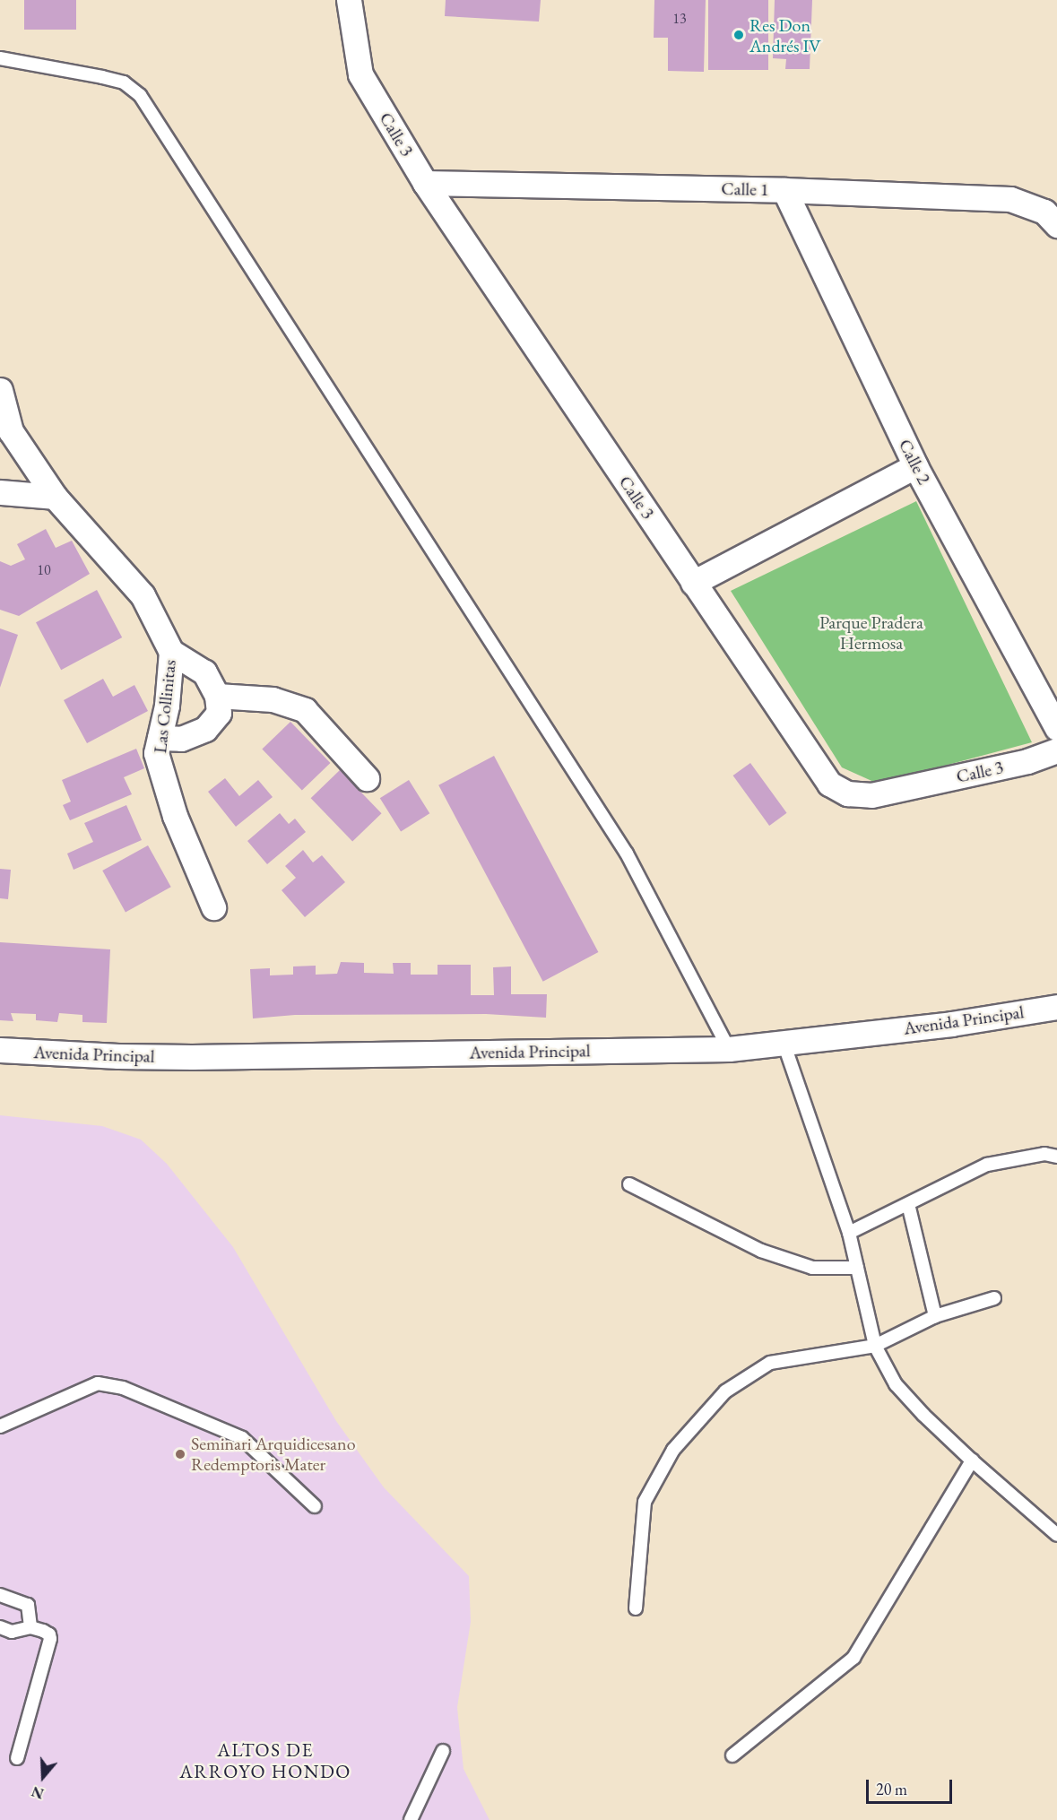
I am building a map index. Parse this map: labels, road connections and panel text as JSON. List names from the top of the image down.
{
  "streets": {
    "street": [
      "Calle 3",
      "Calle 1",
      "Calle 2",
      "Las Collinitas",
      "Avenida Principal"
    ]
  },
  "crossings": [
    ["Calle 3", "Calle 1"],
    ["Calle 1", "Calle 2"]
  ],
  "districts": ["ALTOS DE ARROYO HONDO"],
  "parks": ["Parque Pradera Hermosa"],
  "places": ["Res Don Andrés IV", "Seminari Arquidicesano Redemptoris Mater"],
  "house_numbers": ["13", "10"],
  "scale_bar": "20 m",
  "north": "bottom"
}
